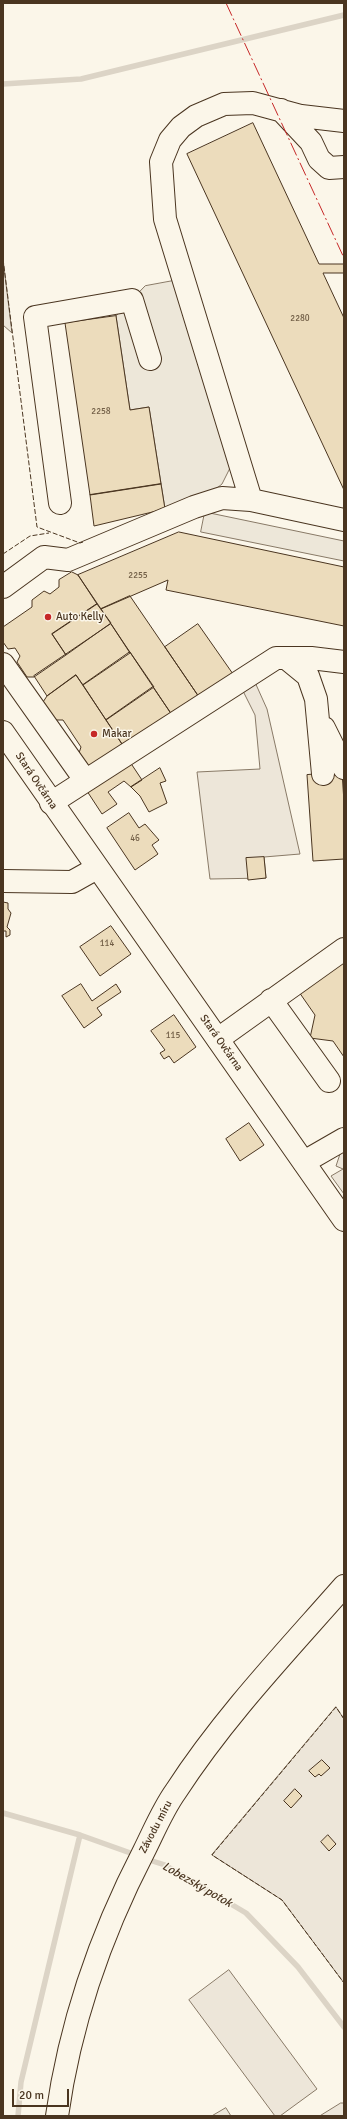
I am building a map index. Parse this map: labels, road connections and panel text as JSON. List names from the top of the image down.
{
  "streets": {
    "street": ["Stará Ovčárna", "Závodu míru"]
  },
  "water": ["Lobezský potok"],
  "places": ["Auto Kelly", "Makar"],
  "house_numbers": [
    "2280",
    "2258",
    "2255",
    "46",
    "114",
    "115"
  ],
  "scale_bar": "20 m"
}
